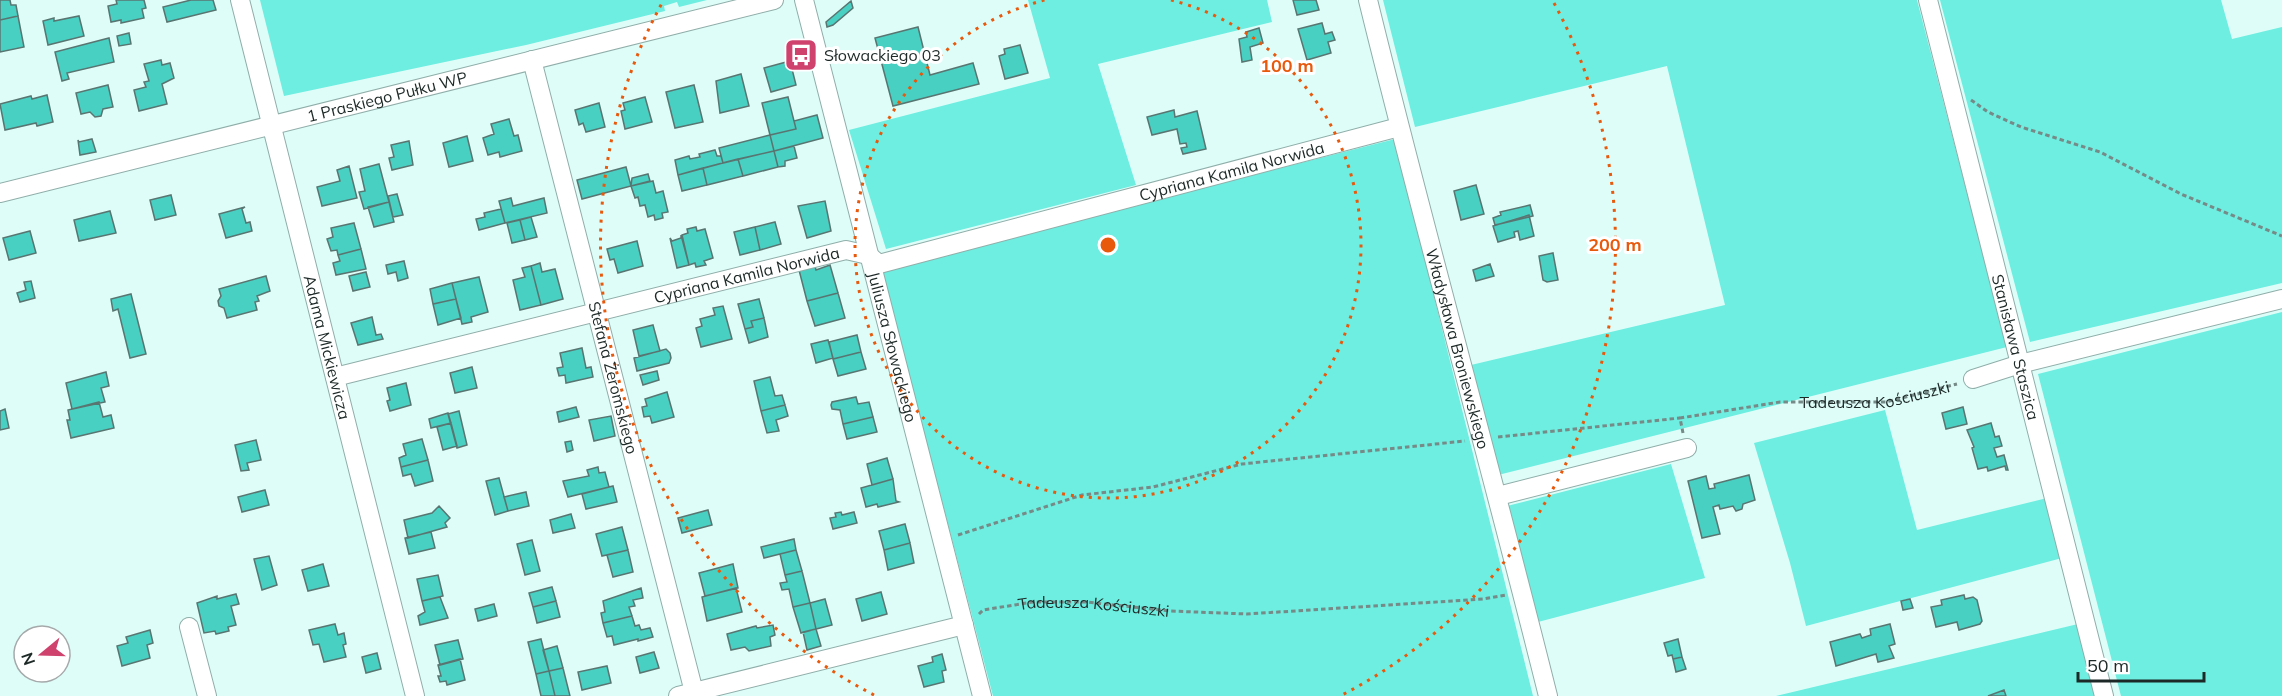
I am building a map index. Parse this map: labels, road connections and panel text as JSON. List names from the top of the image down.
{
  "streets": {
    "street": [
      "1 Praskiego Pułku WP",
      "Cypriana Kamila Norwida",
      "Adama Mickiewicza",
      "Juliusza Słowackiego",
      "Władysława Broniewskiego",
      "Stanisława Staszica",
      "Stefana Żeromskiego"
    ],
    "path": ["Tadeusza Kościuszki"]
  },
  "crossings": [
    ["1 Praskiego Pułku WP", "Adama Mickiewicza"],
    ["1 Praskiego Pułku WP", "Stefana Żeromskiego"],
    ["Cypriana Kamila Norwida", "Adama Mickiewicza"],
    ["Cypriana Kamila Norwida", "Juliusza Słowackiego"],
    ["Cypriana Kamila Norwida", "Władysława Broniewskiego"],
    ["Cypriana Kamila Norwida", "Stefana Żeromskiego"],
    ["Juliusza Słowackiego", "Tadeusza Kościuszki"],
    ["Władysława Broniewskiego", "Tadeusza Kościuszki"]
  ],
  "places": {
    "bus stop": ["Słowackiego 03"]
  },
  "scale_bar": "50 m",
  "north": "left",
  "rings": ["100 m", "200 m"]
}
